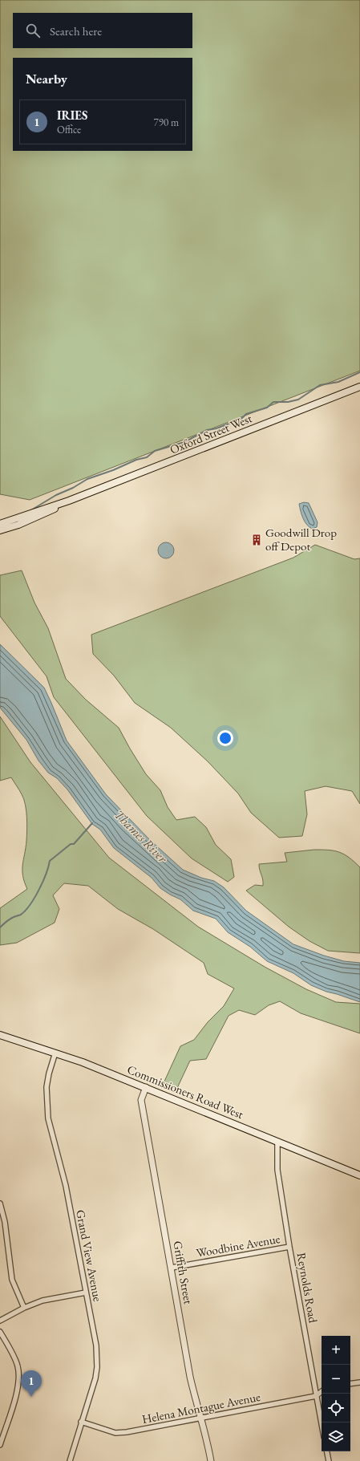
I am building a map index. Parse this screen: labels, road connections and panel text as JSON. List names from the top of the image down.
{
  "streets": {
    "main road": ["Oxford Street West", "Commissioners Road West"],
    "street": [
      "Woodbine Avenue",
      "Grand View Avenue",
      "Griffith Street",
      "Reynolds Road",
      "Helena Montague Avenue"
    ]
  },
  "crossings": [
    ["Commissioners Road West", "Grand View Avenue"],
    ["Commissioners Road West", "Griffith Street"],
    ["Commissioners Road West", "Reynolds Road"],
    ["Woodbine Avenue", "Griffith Street"],
    ["Woodbine Avenue", "Reynolds Road"],
    ["Grand View Avenue", "Helena Montague Avenue"],
    ["Griffith Street", "Helena Montague Avenue"],
    ["Reynolds Road", "Helena Montague Avenue"]
  ],
  "water": ["Thames River"],
  "places": {
    "building": ["Goodwill Drop off Depot"]
  },
  "page": {
    "search": "Search here",
    "heading": "Nearby",
    "list": [
      {
        "mark": "1",
        "name": "IRIES",
        "note": "Office",
        "value": "790 m"
      }
    ],
    "map_buttons": ["+", "−"],
    "pins": "1"
  }
}
